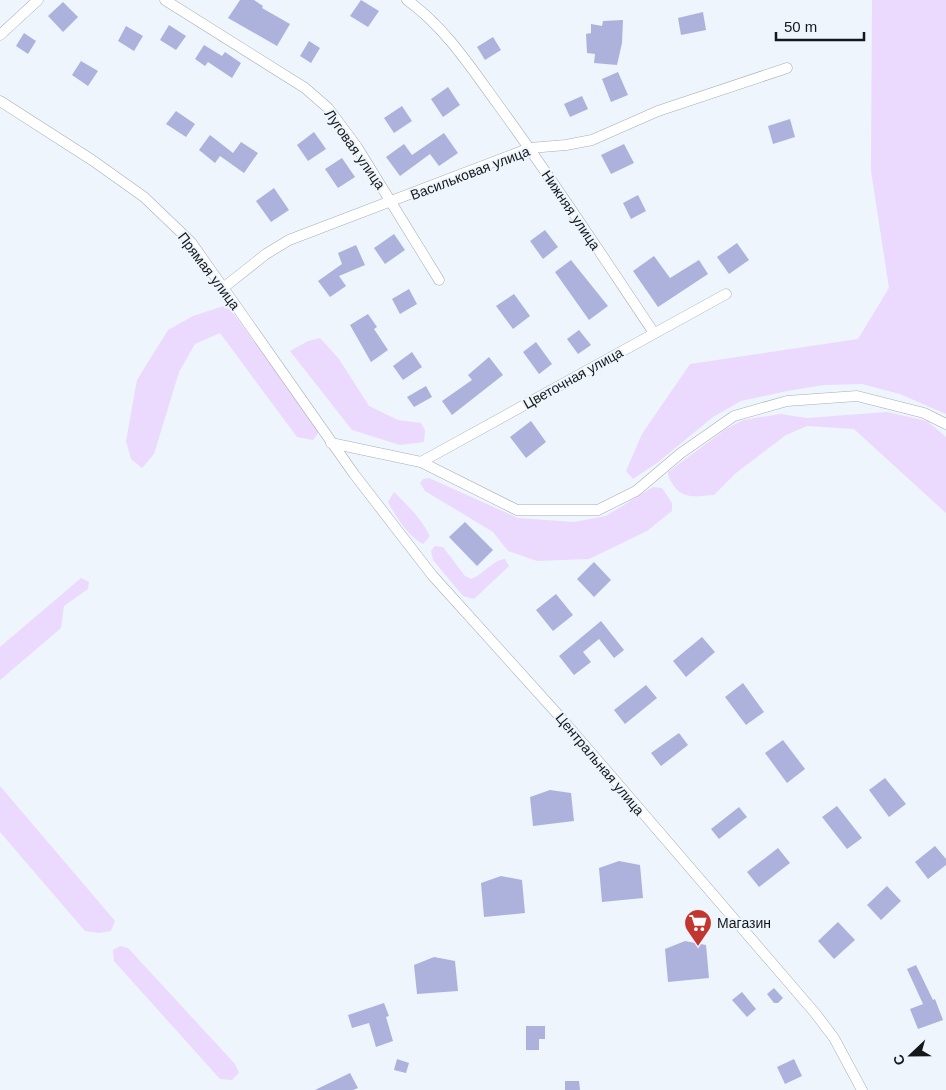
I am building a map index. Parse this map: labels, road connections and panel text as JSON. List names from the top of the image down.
{
  "streets": {
    "street": [
      "Луговая улица",
      "Васильковая улица",
      "Нижняя улица",
      "Прямая улица",
      "Цветочная улица",
      "Центральная улица"
    ]
  },
  "crossings": [
    ["Луговая улица", "Васильковая улица"],
    ["Васильковая улица", "Нижняя улица"],
    ["Васильковая улица", "Прямая улица"],
    ["Нижняя улица", "Цветочная улица"],
    ["Прямая улица", "Центральная улица"]
  ],
  "places": {
    "supermarket": ["Магазин"]
  },
  "scale_bar": "50 m",
  "north": "left"
}
